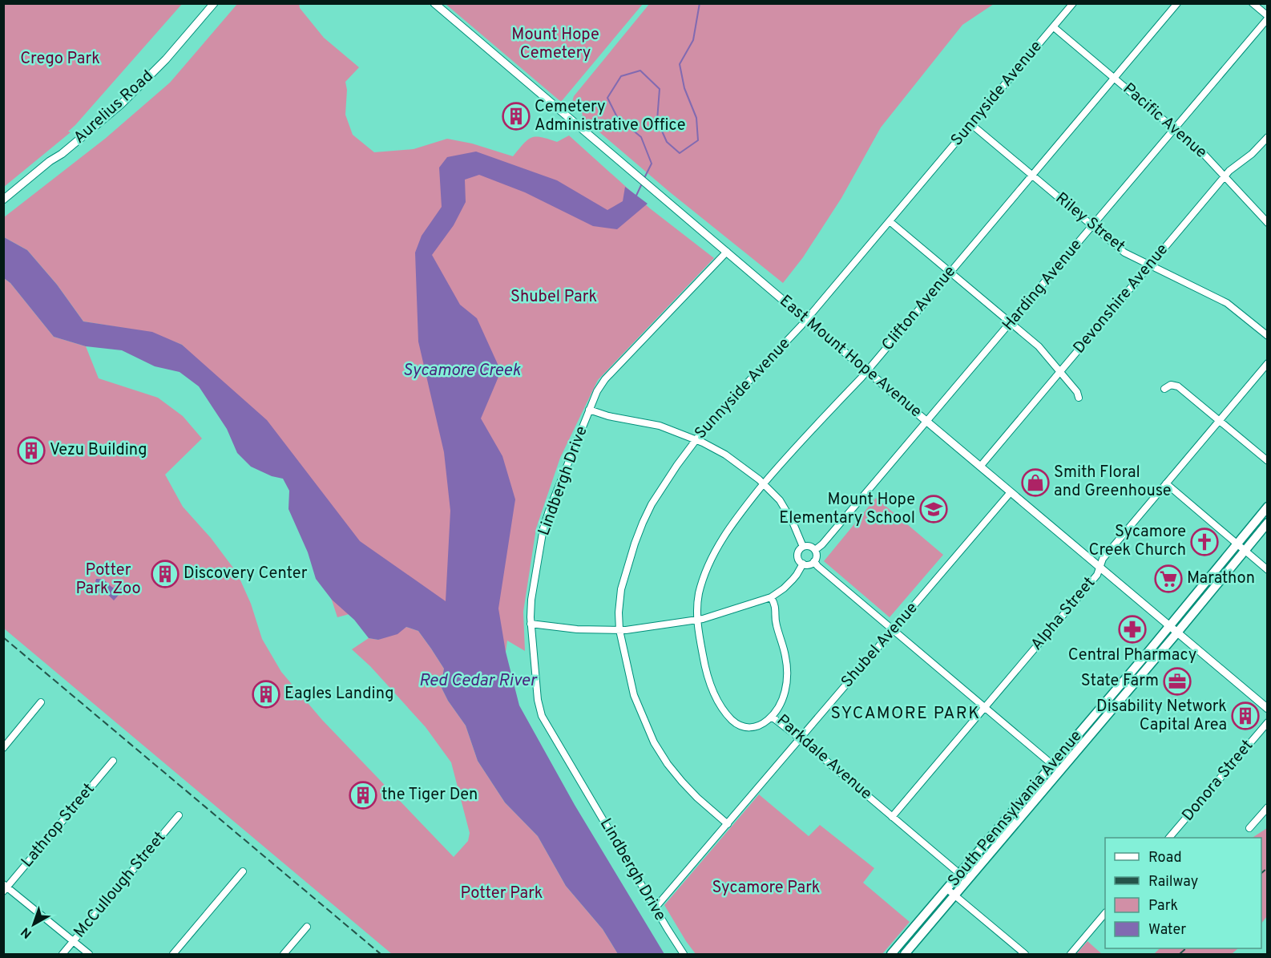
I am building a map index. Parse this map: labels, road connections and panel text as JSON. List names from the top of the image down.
{
  "streets": {
    "main road": ["South Pennsylvania Avenue"],
    "street": [
      "Sunnyside Avenue",
      "Aurelius Road",
      "Pacific Avenue",
      "Riley Street",
      "Harding Avenue",
      "Devonshire Avenue",
      "Clifton Avenue",
      "East Mount Hope Avenue",
      "Lindbergh Drive",
      "Alpha Street",
      "Shubel Avenue",
      "Parkdale Avenue",
      "Donora Street",
      "Lathrop Street",
      "McCullough Street"
    ]
  },
  "crossings": [
    ["Sunnyside Avenue", "Pacific Avenue"],
    ["Sunnyside Avenue", "Riley Street"],
    ["Sunnyside Avenue", "East Mount Hope Avenue"],
    ["Sunnyside Avenue", "Shubel Avenue"],
    ["Pacific Avenue", "Harding Avenue"],
    ["Pacific Avenue", "Devonshire Avenue"],
    ["Pacific Avenue", "Clifton Avenue"],
    ["Riley Street", "Harding Avenue"],
    ["Riley Street", "Devonshire Avenue"],
    ["Riley Street", "Clifton Avenue"],
    ["Harding Avenue", "East Mount Hope Avenue"],
    ["Devonshire Avenue", "East Mount Hope Avenue"],
    ["Clifton Avenue", "East Mount Hope Avenue"],
    ["Clifton Avenue", "Parkdale Avenue"],
    ["East Mount Hope Avenue", "Lindbergh Drive"],
    ["East Mount Hope Avenue", "Alpha Street"],
    ["East Mount Hope Avenue", "Shubel Avenue"],
    ["East Mount Hope Avenue", "South Pennsylvania Avenue"],
    ["Lindbergh Drive", "Shubel Avenue"],
    ["Alpha Street", "Parkdale Avenue"],
    ["Shubel Avenue", "Parkdale Avenue"],
    ["Parkdale Avenue", "South Pennsylvania Avenue"]
  ],
  "districts": ["SYCAMORE PARK"],
  "water": ["Sycamore Creek", "Red Cedar River"],
  "parks": [
    "Mount Hope Cemetery",
    "Crego Park",
    "Shubel Park",
    "Potter Park Zoo",
    "Sycamore Park",
    "Potter Park"
  ],
  "places": {
    "building": [
      "Cemetery Administrative Office",
      "Vezu Building",
      "Discovery Center",
      "Eagles Landing",
      "Disability Network Capital Area",
      "the Tiger Den"
    ],
    "shop": ["Smith Floral and Greenhouse"],
    "school or university": ["Mount Hope Elementary School"],
    "church": ["Sycamore Creek Church"],
    "supermarket": ["Marathon"],
    "pharmacy": ["Central Pharmacy"],
    "office": ["State Farm"]
  },
  "legend": [
    "Road",
    "Railway",
    "Park",
    "Water"
  ],
  "north": "bottom left"
}
